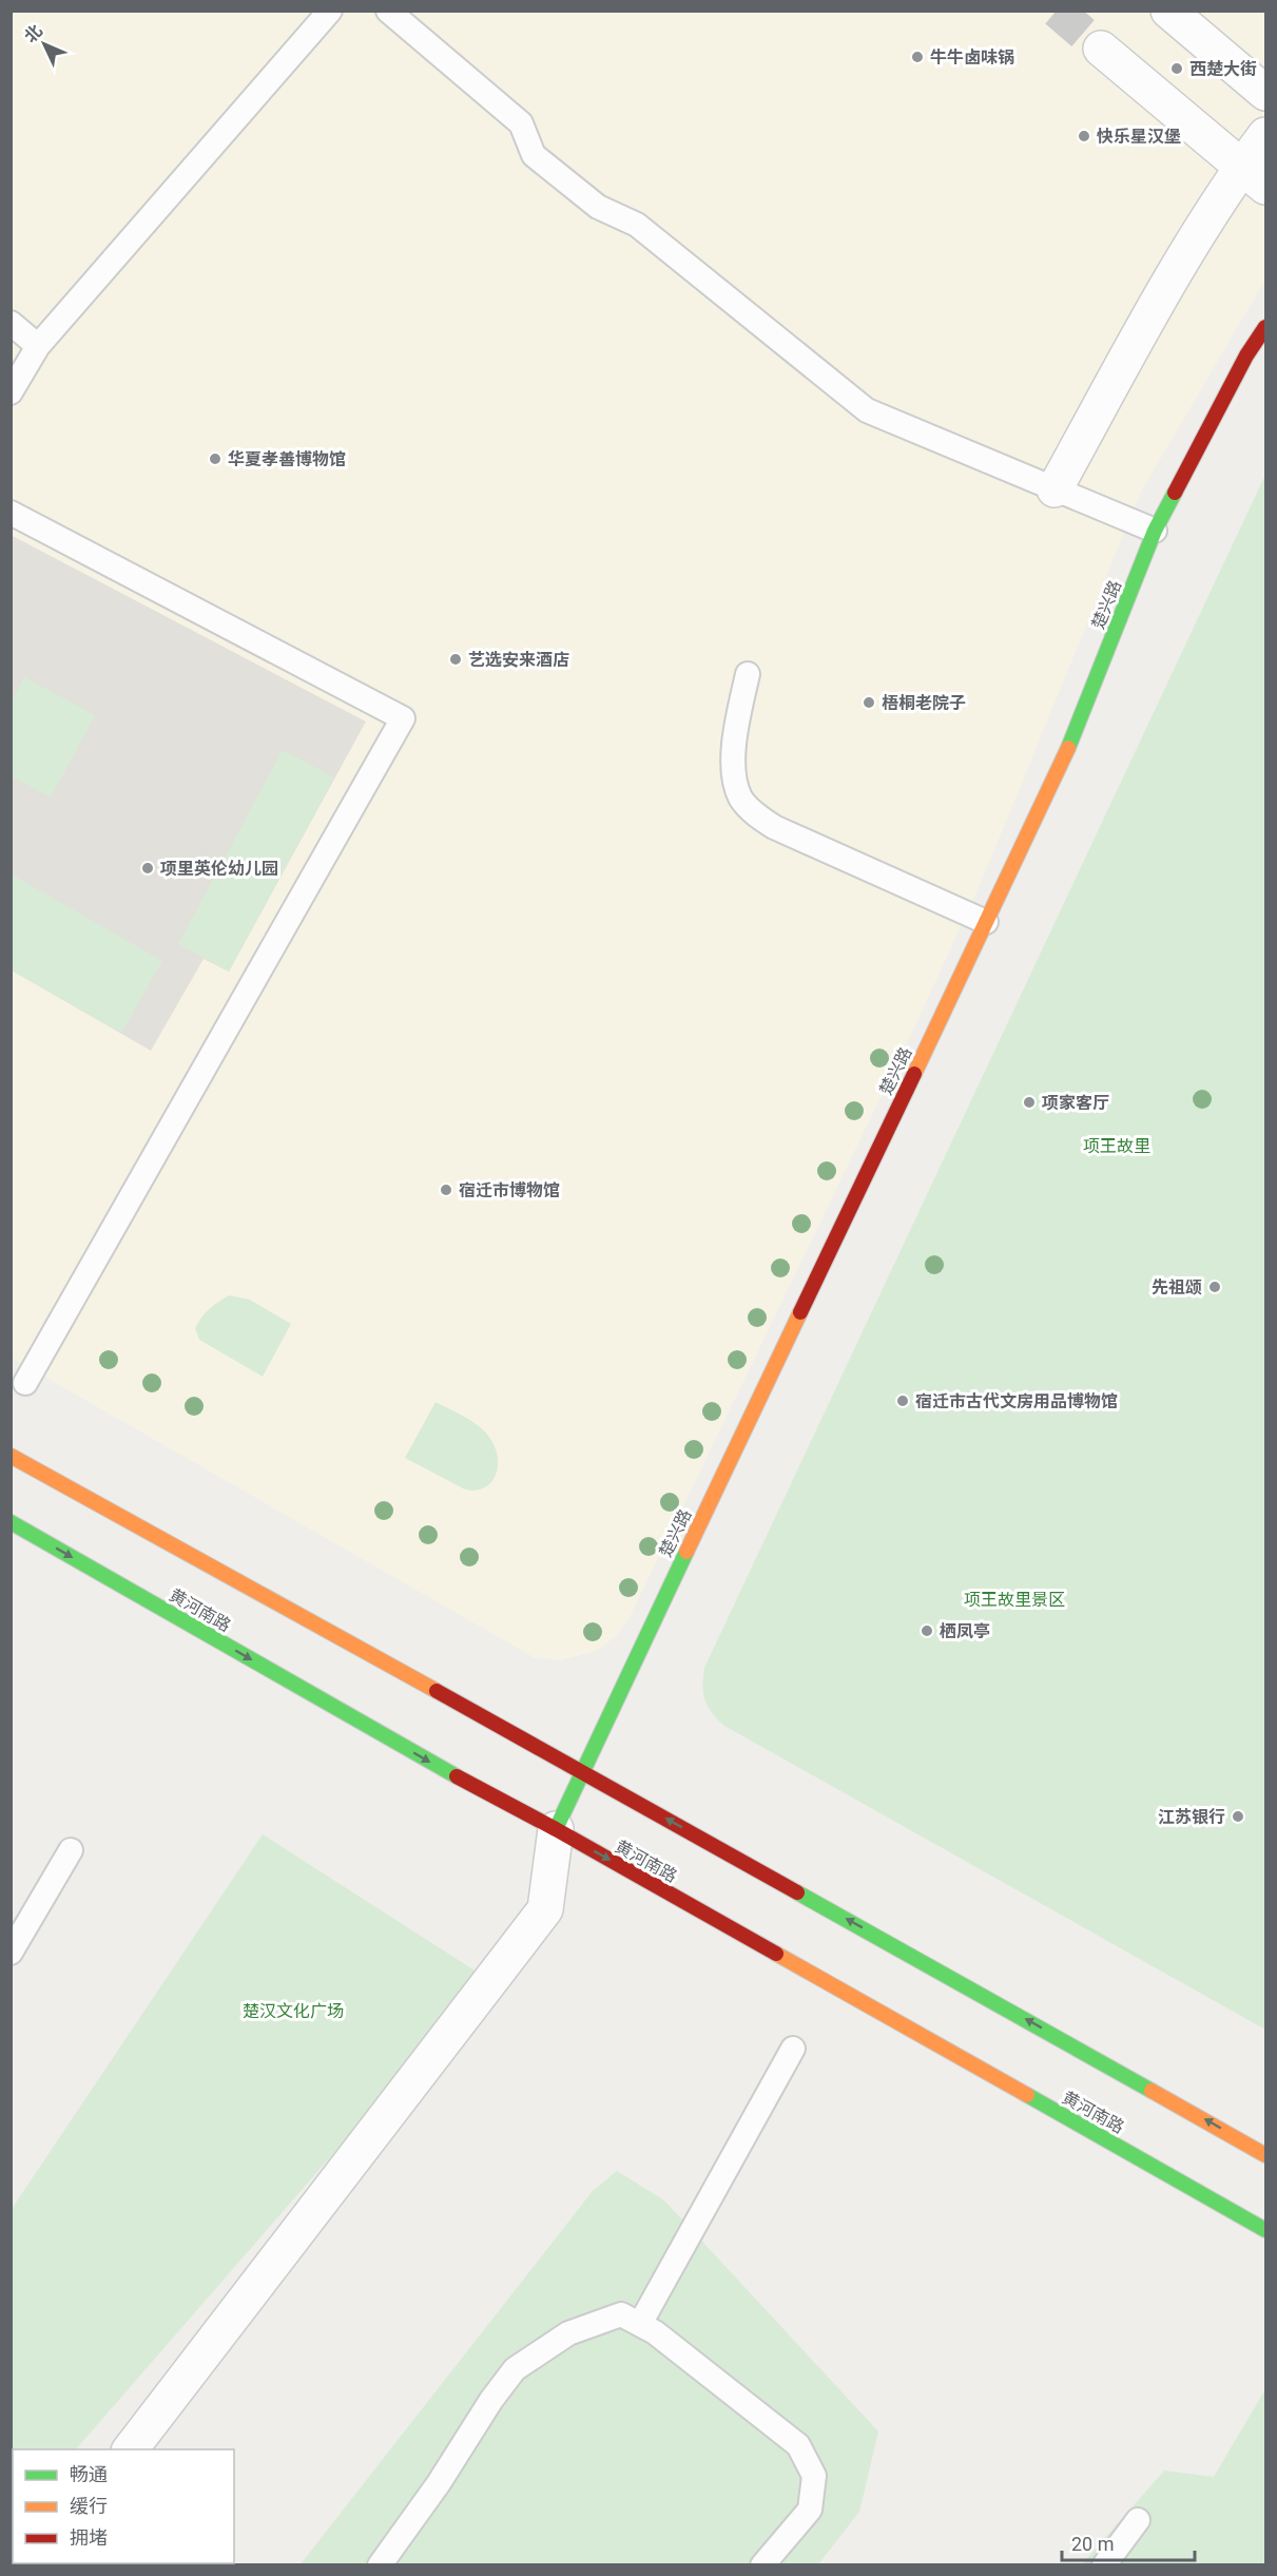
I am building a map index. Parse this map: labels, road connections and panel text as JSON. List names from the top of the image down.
{
  "streets": {
    "main road": ["楚兴路", "黄河南路"]
  },
  "crossings": [
    ["楚兴路", "黄河南路"]
  ],
  "parks": ["项王故里", "项王故里景区", "楚汉文化广场"],
  "places": [
    "牛牛卤味锅",
    "西楚大街",
    "快乐星汉堡",
    "华夏孝善博物馆",
    "艺选安来酒店",
    "梧桐老院子",
    "项里英伦幼儿园",
    "项家客厅",
    "宿迁市博物馆",
    "先祖颂",
    "宿迁市古代文房用品博物馆",
    "栖凤亭",
    "江苏银行"
  ],
  "legend": ["畅通", "缓行", "拥堵"],
  "scale_bar": "20 m",
  "north": "top left"
}
